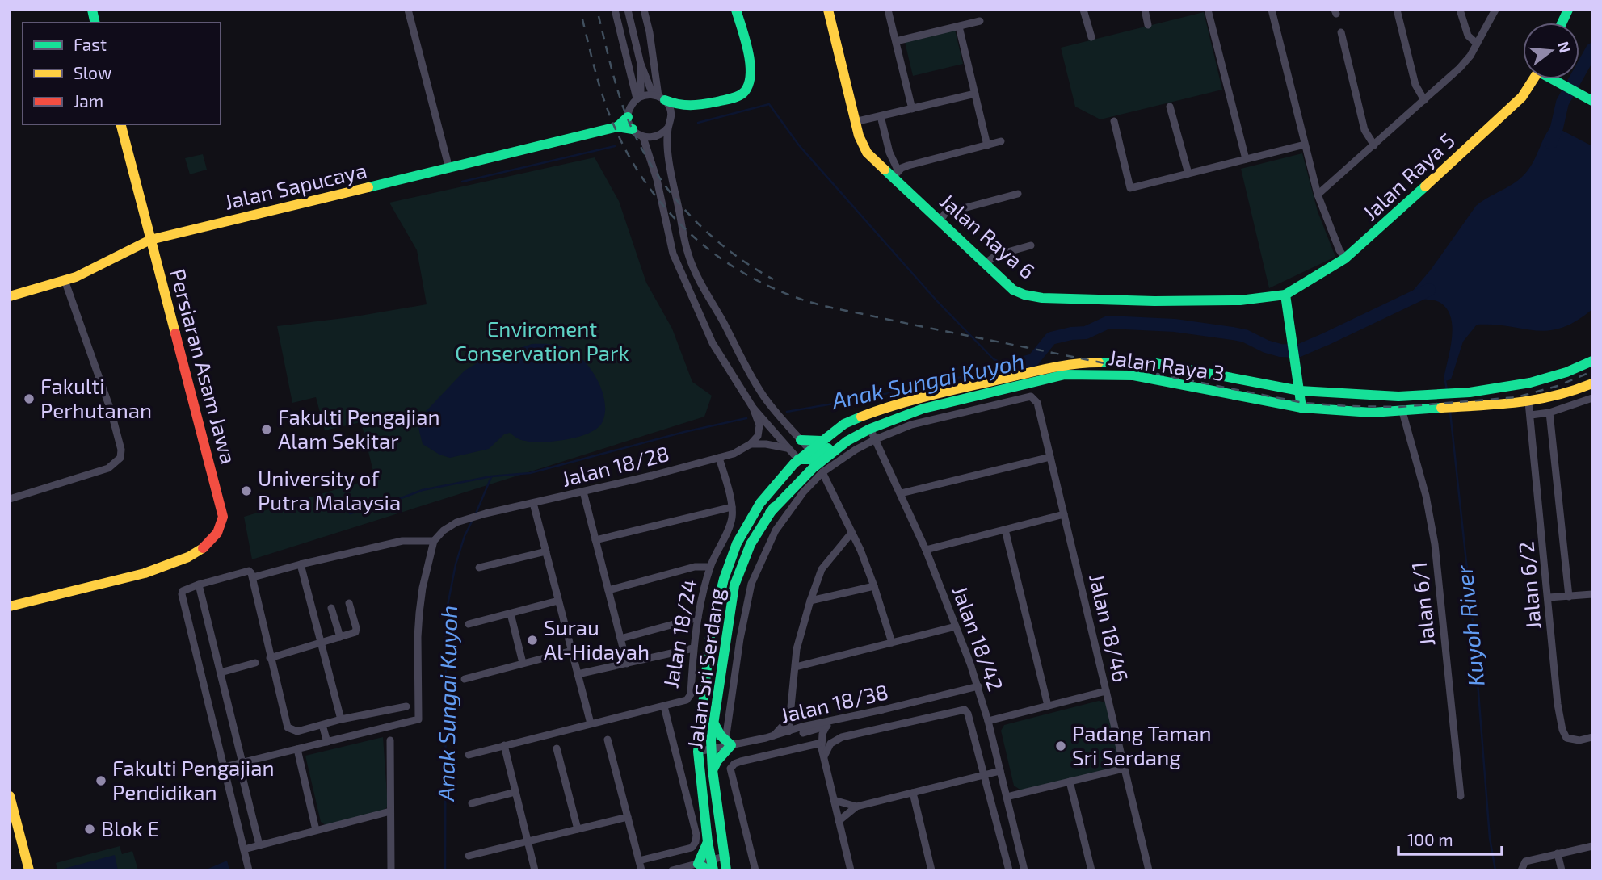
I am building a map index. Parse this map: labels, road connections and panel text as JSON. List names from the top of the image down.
{
  "streets": {
    "street": [
      "Jalan Raya 5",
      "Jalan Sapucaya",
      "Jalan Raya 6",
      "Jalan Raya 3",
      "Persiaran Asam Jawa",
      "Jalan 18/28",
      "Jalan 6/2",
      "Jalan 6/1",
      "Jalan 18/46",
      "Jalan 18/24",
      "Jalan 18/42",
      "Jalan Sri Serdang",
      "Jalan 18/38"
    ]
  },
  "crossings": [
    ["Jalan Raya 5", "Jalan Raya 6"],
    ["Jalan Sapucaya", "Persiaran Asam Jawa"],
    ["Jalan Raya 3", "Jalan 6/2"],
    ["Jalan Raya 3", "Jalan 6/1"],
    ["Jalan Raya 3", "Jalan 18/42"],
    ["Jalan Raya 3", "Jalan Sri Serdang"],
    ["Jalan 18/28", "Jalan 18/24"],
    ["Jalan 18/46", "Jalan 18/42"],
    ["Jalan 18/42", "Jalan 18/38"],
    ["Jalan Sri Serdang", "Jalan 18/38"]
  ],
  "water": ["Anak Sungai Kuyoh", "Kuyoh River"],
  "parks": ["Enviroment Conservation Park"],
  "places": [
    "Fakulti Perhutanan",
    "Fakulti Pengajian Alam Sekitar",
    "University of Putra Malaysia",
    "Surau Al-Hidayah",
    "Padang Taman Sri Serdang",
    "Fakulti Pengajian Pendidikan",
    "Blok E"
  ],
  "legend": ["Fast", "Slow", "Jam"],
  "scale_bar": "100 m",
  "north": "right"
}
